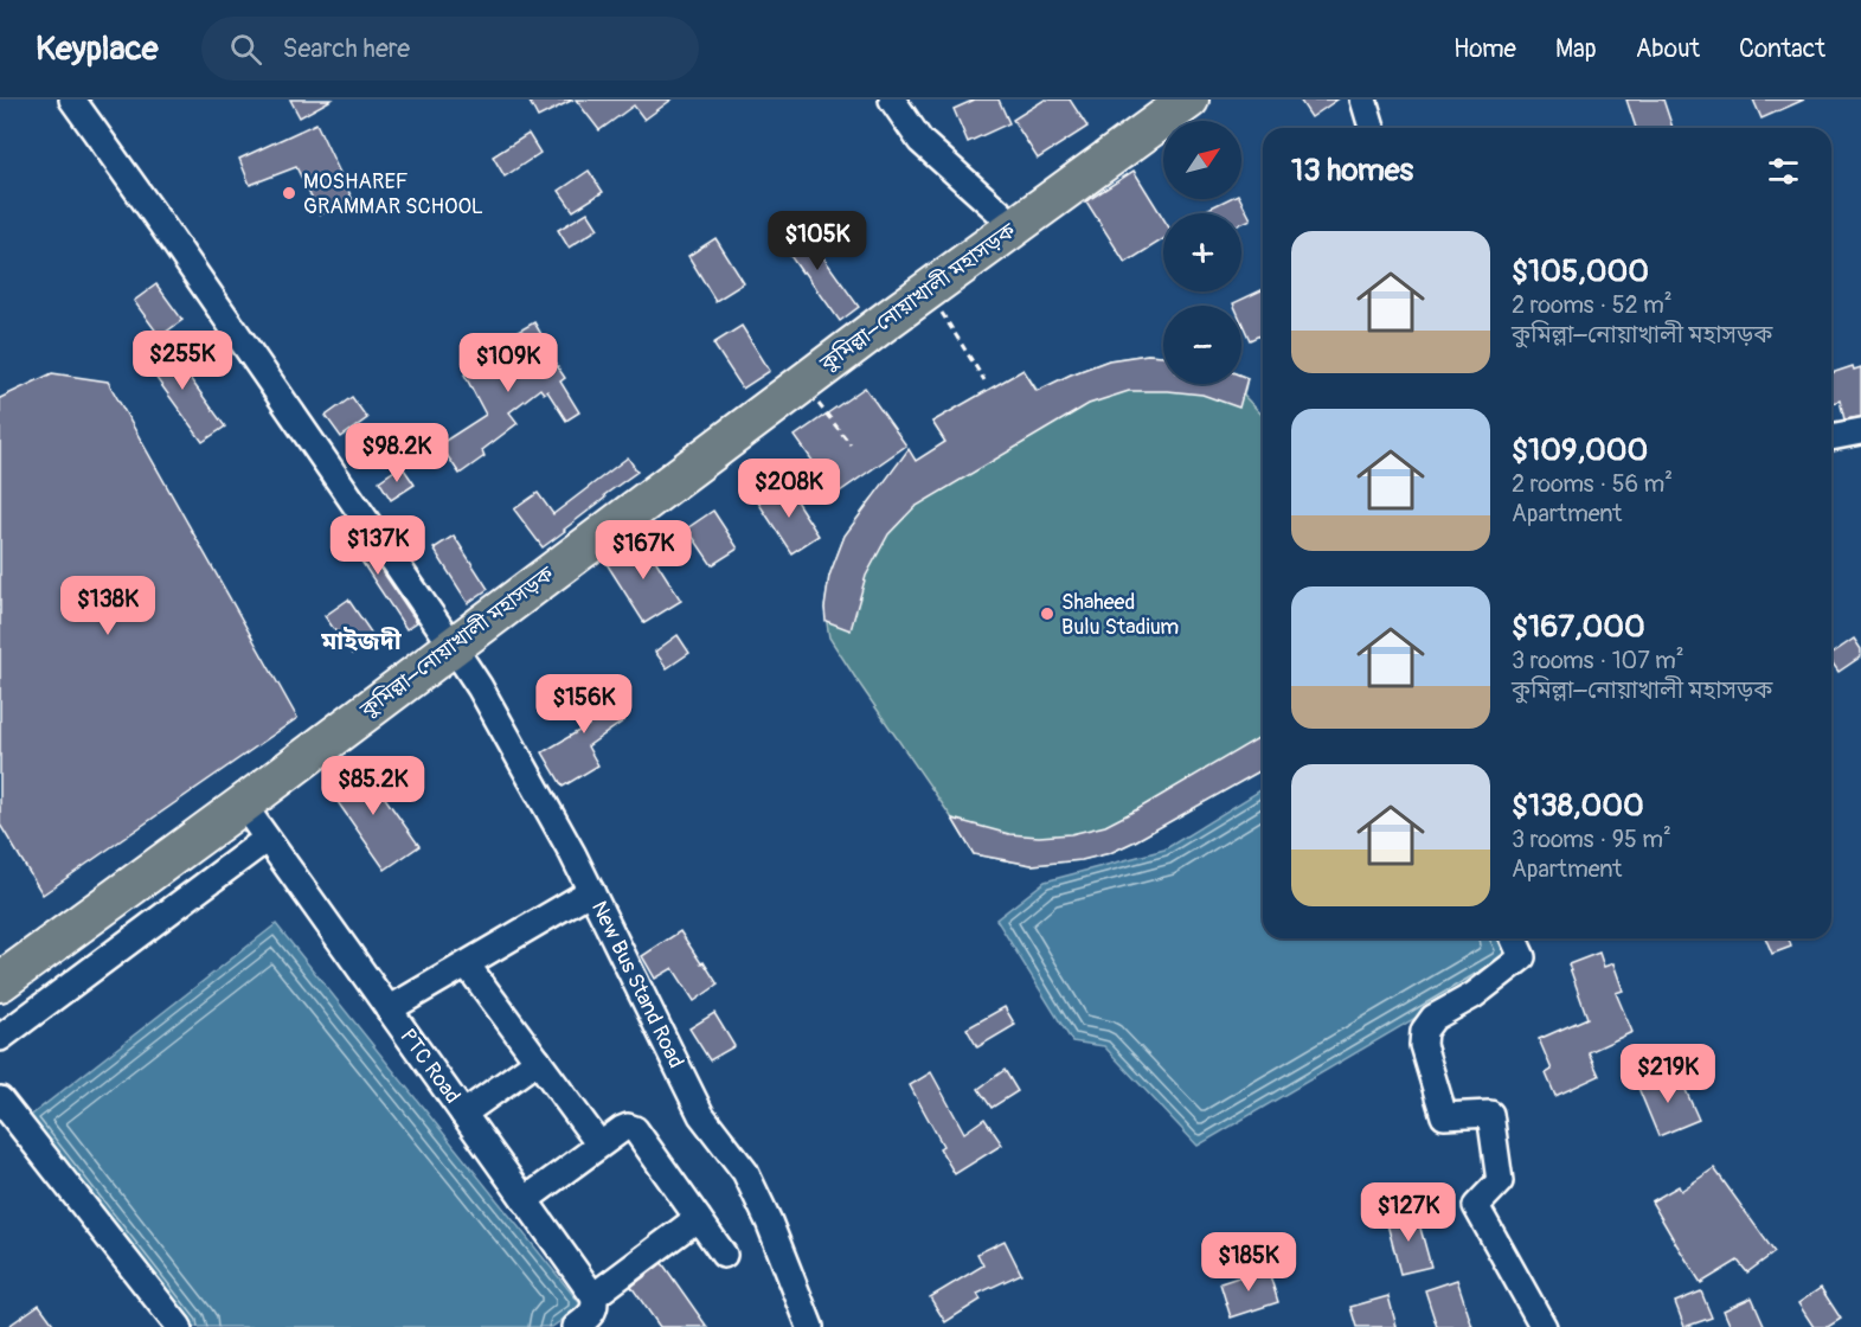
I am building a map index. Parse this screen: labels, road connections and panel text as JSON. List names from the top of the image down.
{
  "streets": {
    "highway": ["কুমিল্লা–নোয়াখালী মহাসড়ক"],
    "street": ["New Bus Stand Road", "PTC Road"]
  },
  "crossings": [
    ["কুমিল্লা–নোয়াখালী মহাসড়ক", "New Bus Stand Road"],
    ["কুমিল্লা–নোয়াখালী মহাসড়ক", "PTC Road"]
  ],
  "districts": ["মাইজদী"],
  "places": ["MOSHAREF GRAMMAR SCHOOL", "Shaheed Bulu Stadium"],
  "north": "top right",
  "page": {
    "header": "Keyplace",
    "search": "Search here",
    "nav": [
      "Home",
      "Map",
      "About",
      "Contact"
    ],
    "map_buttons": ["+", "−"],
    "heading": "13 homes",
    "price": [
      "$105K",
      "$255K",
      "$109K",
      "$98.2K",
      "$208K",
      "$137K",
      "$167K",
      "$138K",
      "$156K",
      "$85.2K",
      "$219K",
      "$127K",
      "$185K"
    ],
    "list": [
      {
        "name": "$105,000",
        "note": "2 rooms · 52 m² · কুমিল্লা–নোয়াখালী মহাসড়ক"
      },
      {
        "name": "$109,000",
        "note": "2 rooms · 56 m² · Apartment"
      },
      {
        "name": "$167,000",
        "note": "3 rooms · 107 m² · কুমিল্লা–নোয়াখালী মহাসড়ক"
      },
      {
        "name": "$138,000",
        "note": "3 rooms · 95 m² · Apartment"
      }
    ]
  }
}
